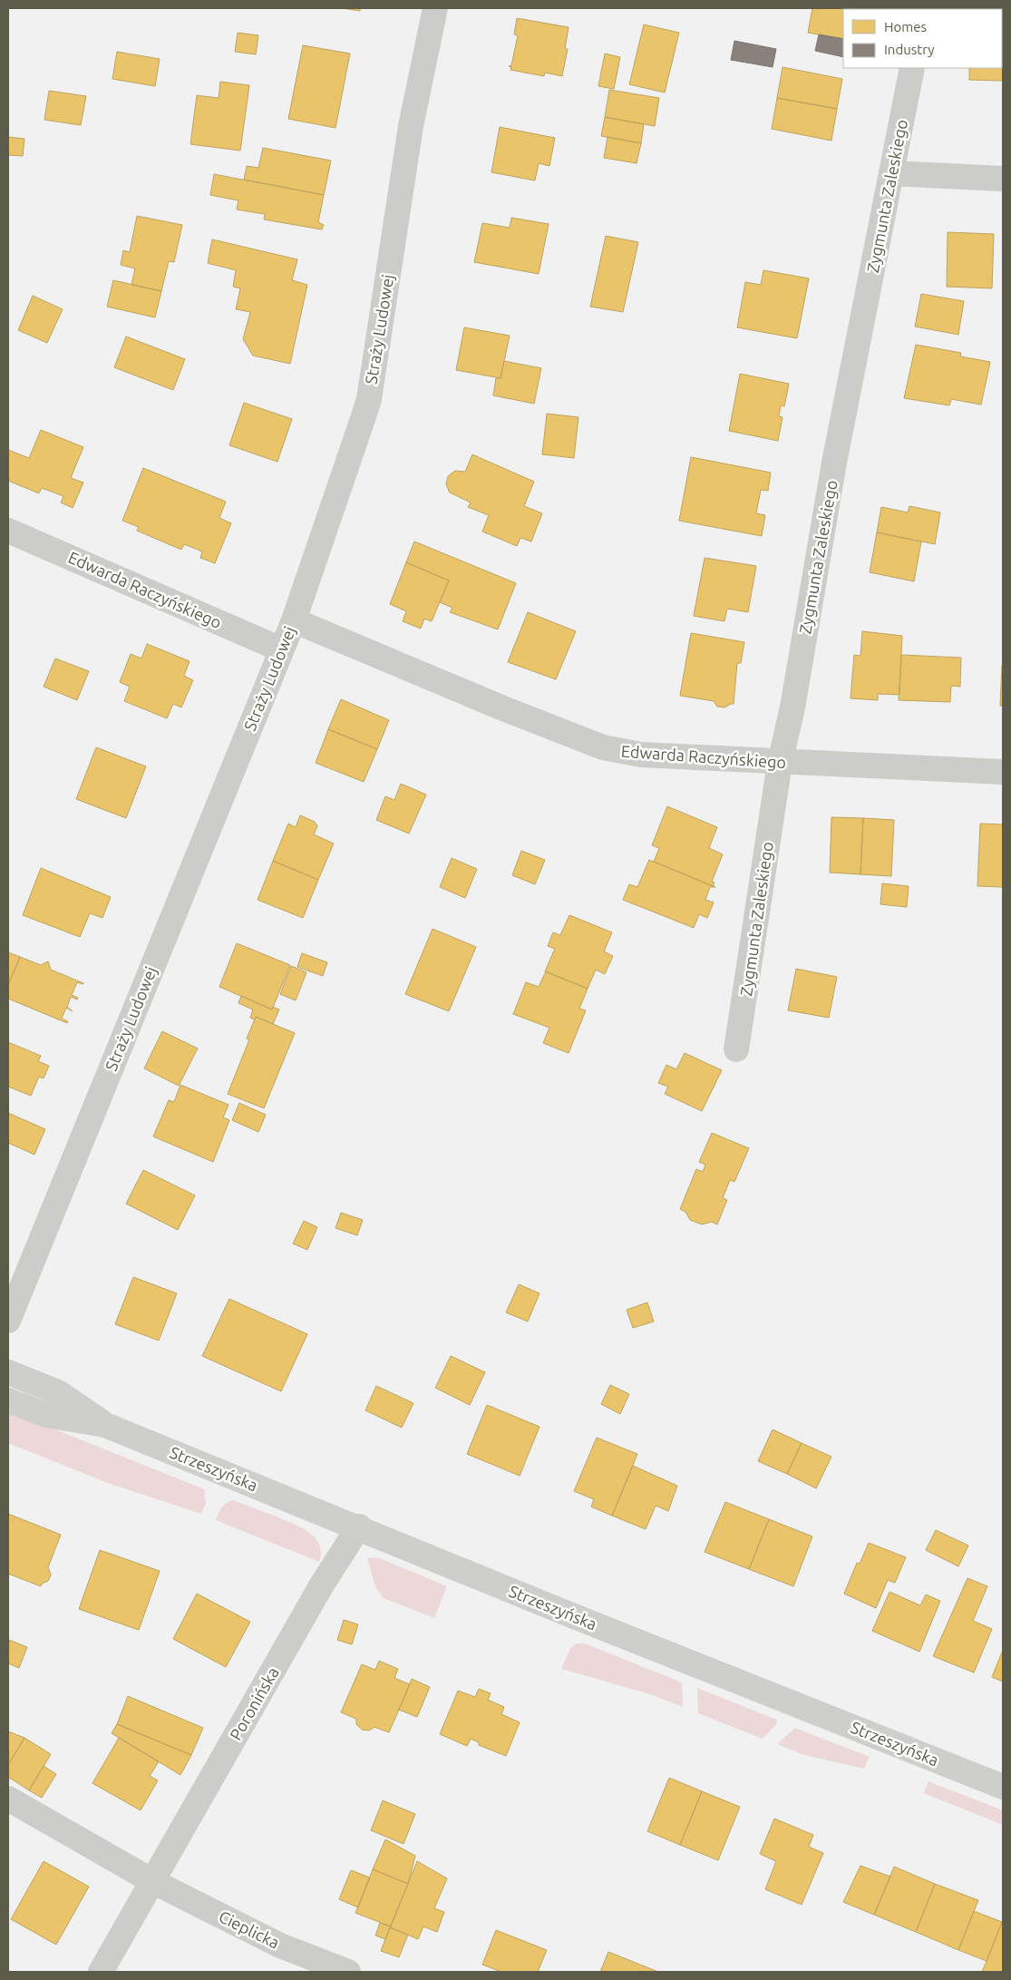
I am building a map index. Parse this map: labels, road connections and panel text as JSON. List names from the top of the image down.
{
  "streets": {
    "street": [
      "Zygmunta Zaleskiego",
      "Straży Ludowej",
      "Edwarda Raczyńskiego",
      "Strzeszyńska",
      "Poronińska",
      "Cieplicka"
    ]
  },
  "crossings": [
    ["Zygmunta Zaleskiego", "Edwarda Raczyńskiego"],
    ["Straży Ludowej", "Edwarda Raczyńskiego"],
    ["Strzeszyńska", "Poronińska"],
    ["Poronińska", "Cieplicka"]
  ],
  "legend": ["Homes", "Industry"]
}
